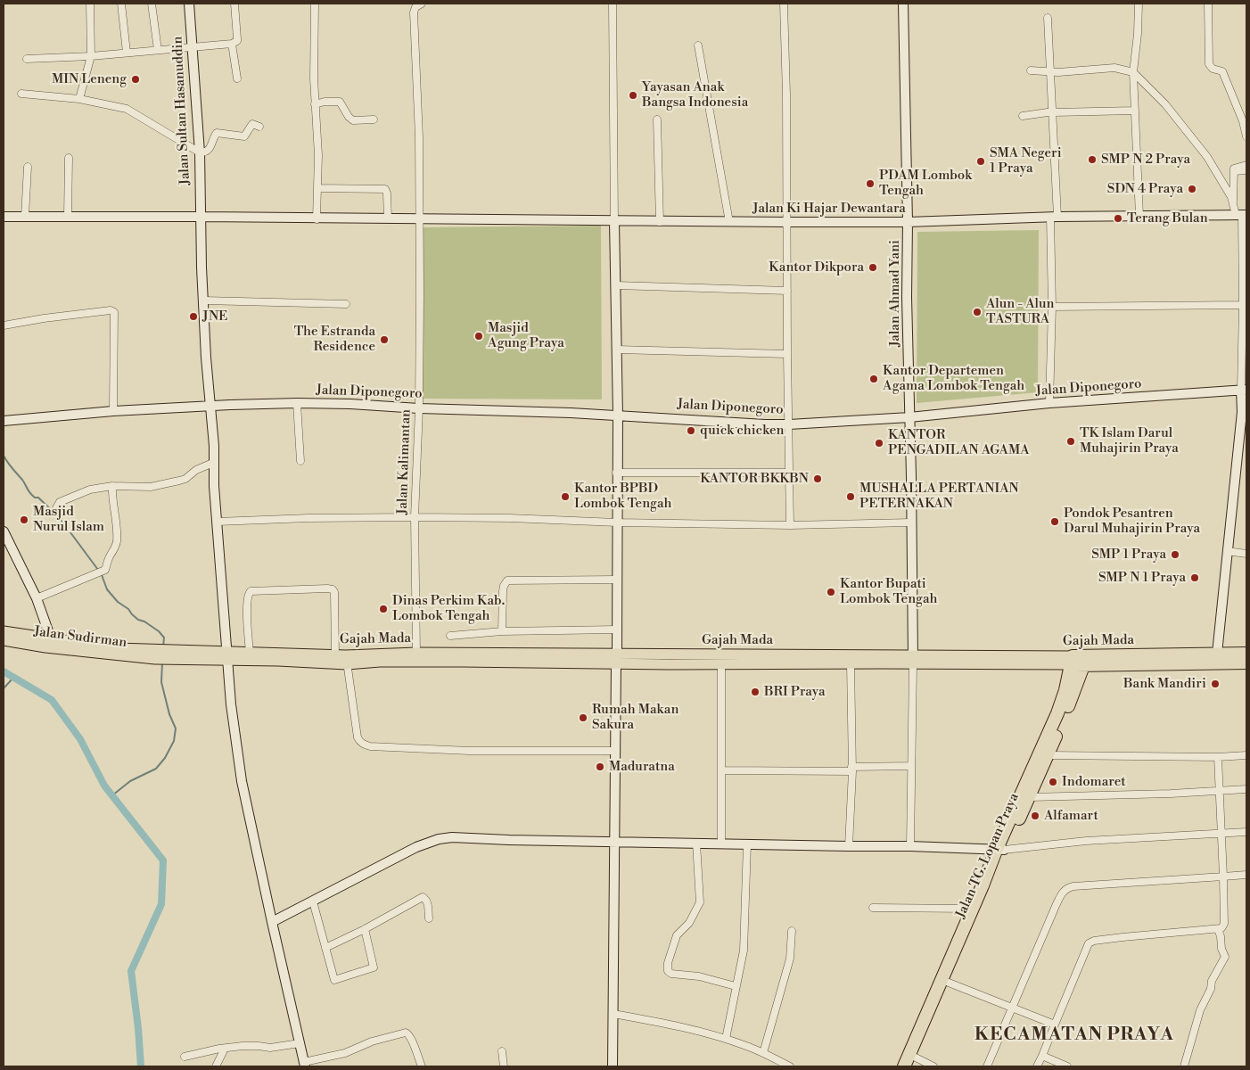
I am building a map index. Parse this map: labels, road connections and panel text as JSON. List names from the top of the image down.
{
  "streets": {
    "highway": ["Gajah Mada", "Jalan TG. Lopan Praya"],
    "main road": ["Jalan Sudirman"],
    "street": [
      "Jalan Sultan Hasanuddin",
      "Jalan Ki Hajar Dewantara",
      "Jalan Ahmad Yani",
      "Jalan Diponegoro",
      "Jalan Kalimantan"
    ]
  },
  "crossings": [
    ["Jalan Sultan Hasanuddin", "Jalan Ki Hajar Dewantara"],
    ["Jalan Sultan Hasanuddin", "Jalan Diponegoro"],
    ["Jalan Sultan Hasanuddin", "Gajah Mada"],
    ["Jalan Ki Hajar Dewantara", "Jalan Ahmad Yani"],
    ["Jalan Ki Hajar Dewantara", "Jalan Kalimantan"],
    ["Jalan Ahmad Yani", "Jalan Diponegoro"],
    ["Jalan Ahmad Yani", "Gajah Mada"],
    ["Jalan Diponegoro", "Jalan Kalimantan"],
    ["Jalan Kalimantan", "Gajah Mada"],
    ["Gajah Mada", "Jalan TG. Lopan Praya"]
  ],
  "districts": ["KECAMATAN PRAYA"],
  "places": [
    "MIN Leneng",
    "Yayasan Anak Bangsa Indonesia",
    "SMP N 2 Praya",
    "SMA Negeri 1 Praya",
    "PDAM Lombok Tengah",
    "SDN 4 Praya",
    "Terang Bulan",
    "Kantor Dikpora",
    "Alun - Alun TASTURA",
    "JNE",
    "Masjid Agung Praya",
    "The Estranda Residence",
    "Kantor Departemen Agama Lombok Tengah",
    "quick chicken",
    "TK Islam Darul Muhajirin Praya",
    "KANTOR PENGADILAN AGAMA",
    "KANTOR BKKBN",
    "Kantor BPBD Lombok Tengah",
    "MUSHALLA PERTANIAN PETERNAKAN",
    "Masjid Nurul Islam",
    "Pondok Pesantren Darul Muhajirin Praya",
    "SMP 1 Praya",
    "SMP N 1 Praya",
    "Kantor Bupati Lombok Tengah",
    "Dinas Perkim Kab. Lombok Tengah",
    "Bank Mandiri",
    "BRI Praya",
    "Rumah Makan Sakura",
    "Maduratna",
    "Indomaret",
    "Alfamart"
  ]
}
